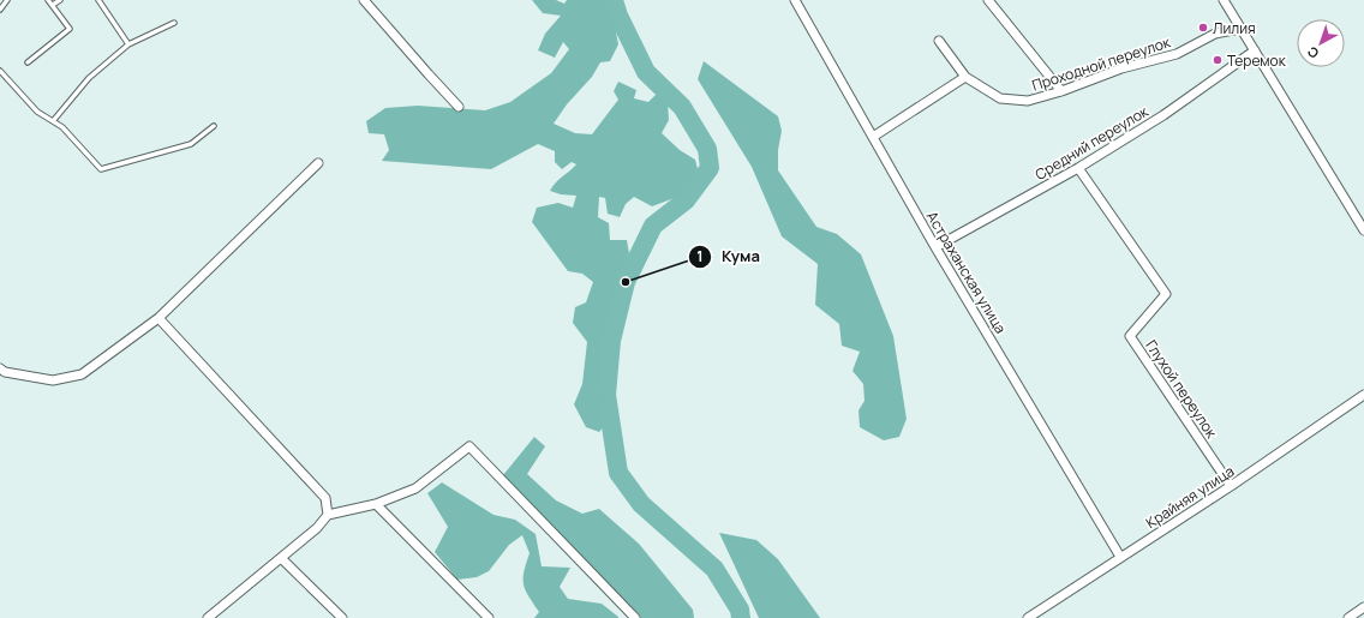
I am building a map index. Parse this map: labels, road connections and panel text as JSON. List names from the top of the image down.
{
  "streets": {
    "street": [
      "Проходной переулок",
      "Средний переулок",
      "Астраханская улица",
      "Глухой переулок",
      "Крайняя улица"
    ]
  },
  "crossings": [
    ["Средний переулок", "Астраханская улица"],
    ["Средний переулок", "Глухой переулок"],
    ["Астраханская улица", "Крайняя улица"],
    ["Глухой переулок", "Крайняя улица"]
  ],
  "places": ["Лилия", "Теремок", "Кума"],
  "north": "bottom left"
}
